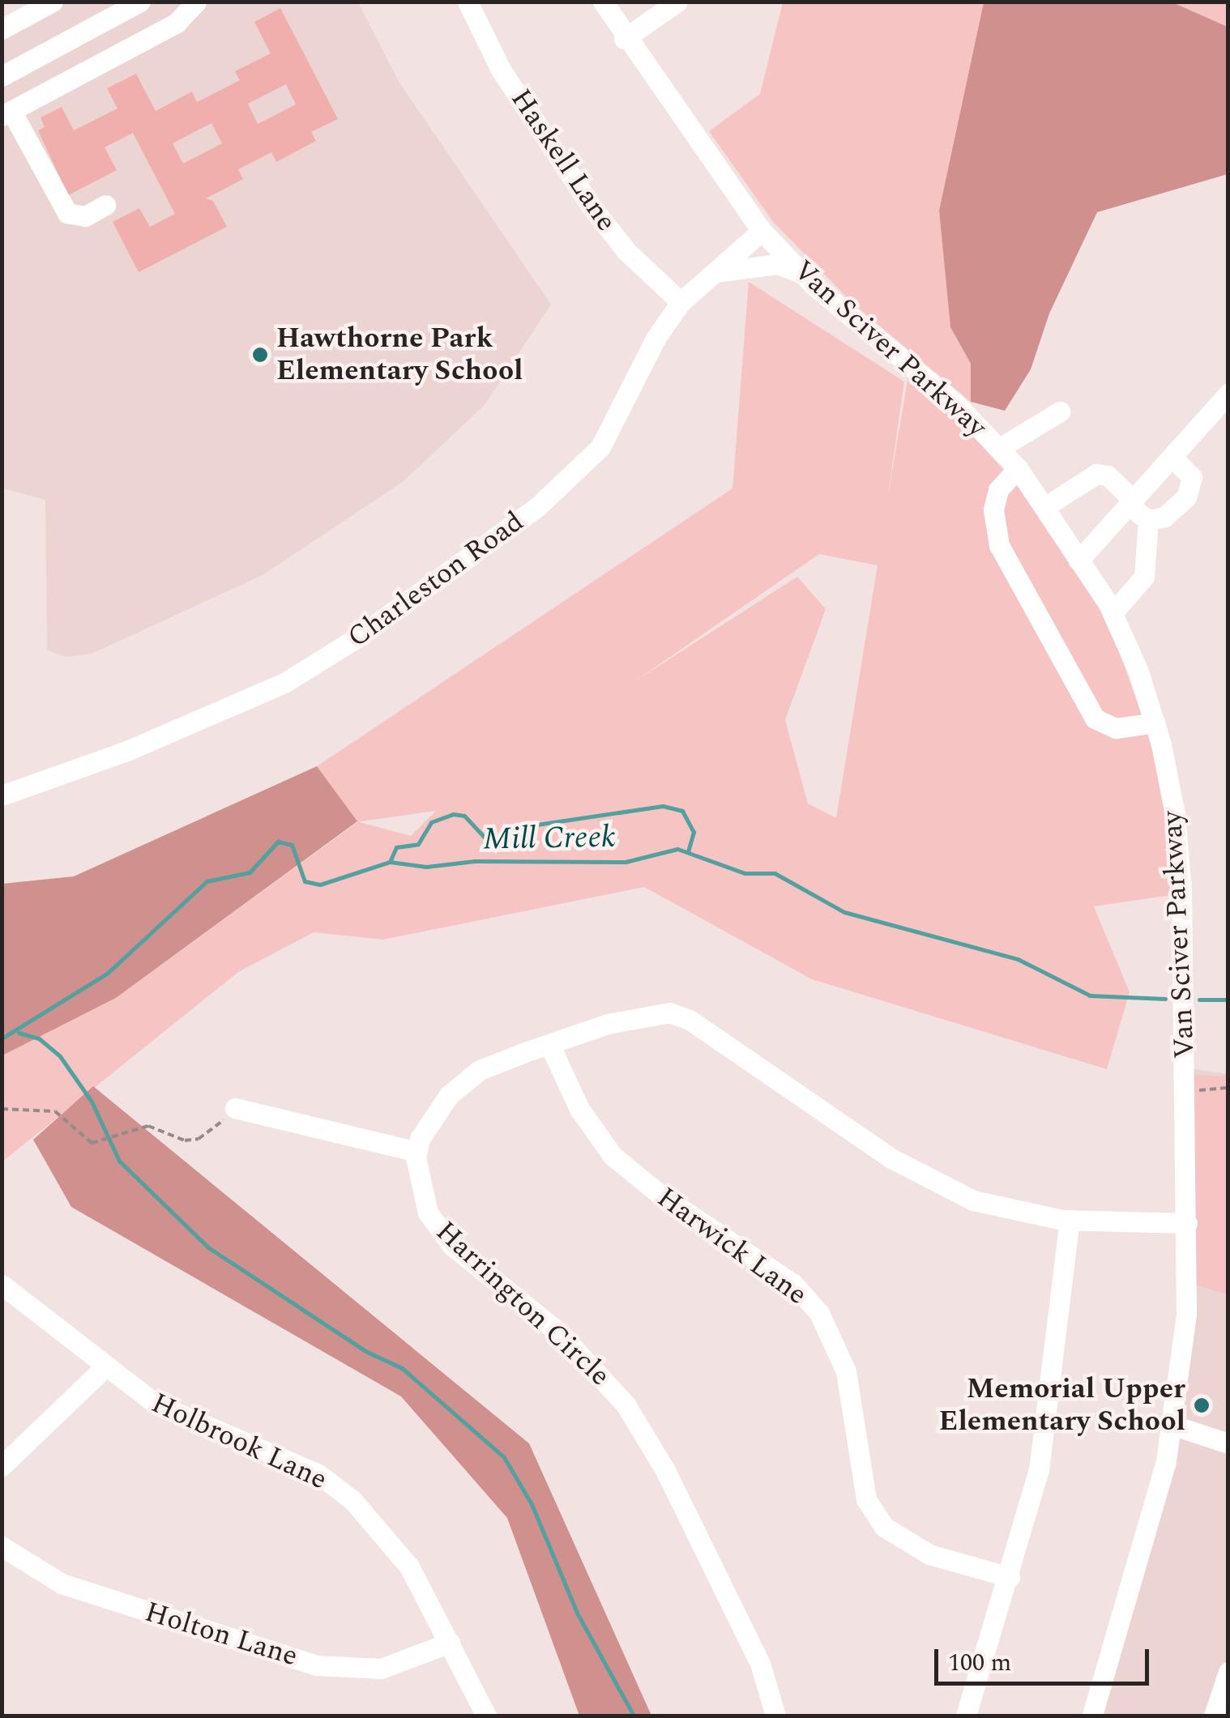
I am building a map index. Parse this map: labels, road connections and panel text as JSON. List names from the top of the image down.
{
  "streets": {
    "street": [
      "Haskell Lane",
      "Van Sciver Parkway",
      "Charleston Road",
      "Harwick Lane",
      "Harrington Circle",
      "Holbrook Lane",
      "Holton Lane"
    ]
  },
  "crossings": [
    ["Haskell Lane", "Charleston Road"],
    ["Van Sciver Parkway", "Charleston Road"],
    ["Holbrook Lane", "Holton Lane"]
  ],
  "water": ["Mill Creek"],
  "places": ["Hawthorne Park Elementary School", "Memorial Upper Elementary School"],
  "scale_bar": "100 m"
}
